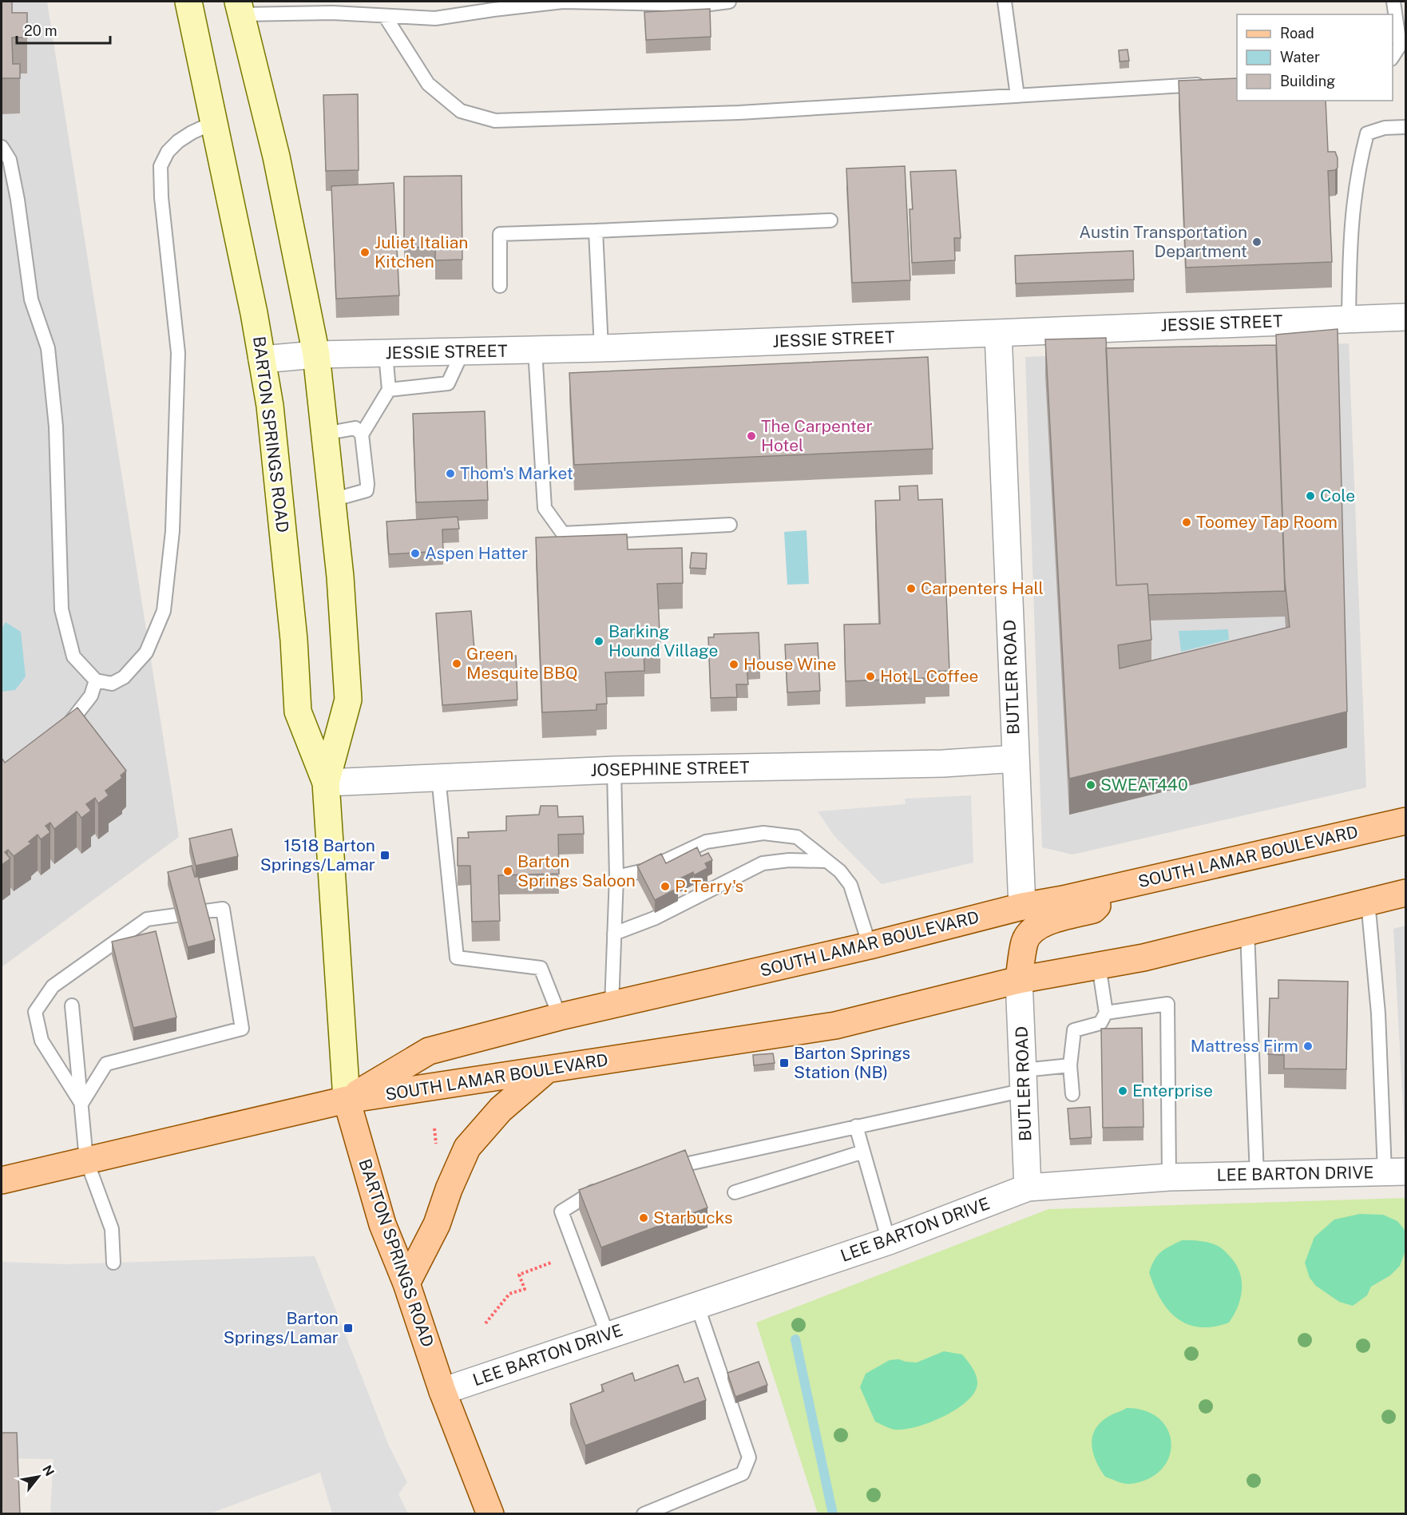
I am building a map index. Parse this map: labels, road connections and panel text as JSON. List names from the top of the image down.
{
  "streets": {
    "main road": ["BARTON SPRINGS ROAD", "SOUTH LAMAR BOULEVARD"],
    "street": [
      "JESSIE STREET",
      "BUTLER ROAD",
      "JOSEPHINE STREET",
      "LEE BARTON DRIVE"
    ]
  },
  "crossings": [
    ["JESSIE STREET", "BARTON SPRINGS ROAD"],
    ["JESSIE STREET", "BUTLER ROAD"],
    ["BARTON SPRINGS ROAD", "JOSEPHINE STREET"],
    ["BARTON SPRINGS ROAD", "SOUTH LAMAR BOULEVARD"],
    ["BARTON SPRINGS ROAD", "LEE BARTON DRIVE"],
    ["BUTLER ROAD", "JOSEPHINE STREET"],
    ["BUTLER ROAD", "SOUTH LAMAR BOULEVARD"],
    ["BUTLER ROAD", "LEE BARTON DRIVE"]
  ],
  "places": {
    "other": [
      "Austin Transportation Department",
      "Juliet Italian Kitchen",
      "The Carpenter Hotel",
      "Thom's Market",
      "Cole",
      "Toomey Tap Room",
      "Aspen Hatter",
      "Carpenters Hall",
      "Barking Hound Village",
      "Green Mesquite BBQ",
      "House Wine",
      "Hot L Coffee",
      "SWEAT440",
      "Barton Springs Saloon",
      "P. Terry's",
      "Mattress Firm",
      "Enterprise",
      "Starbucks"
    ],
    "transit": ["1518 Barton Springs/Lamar", "Barton Springs Station (NB)", "Barton Springs/Lamar"]
  },
  "legend": ["Road", "Water", "Building"],
  "scale_bar": "20 m",
  "north": "top right"
}
